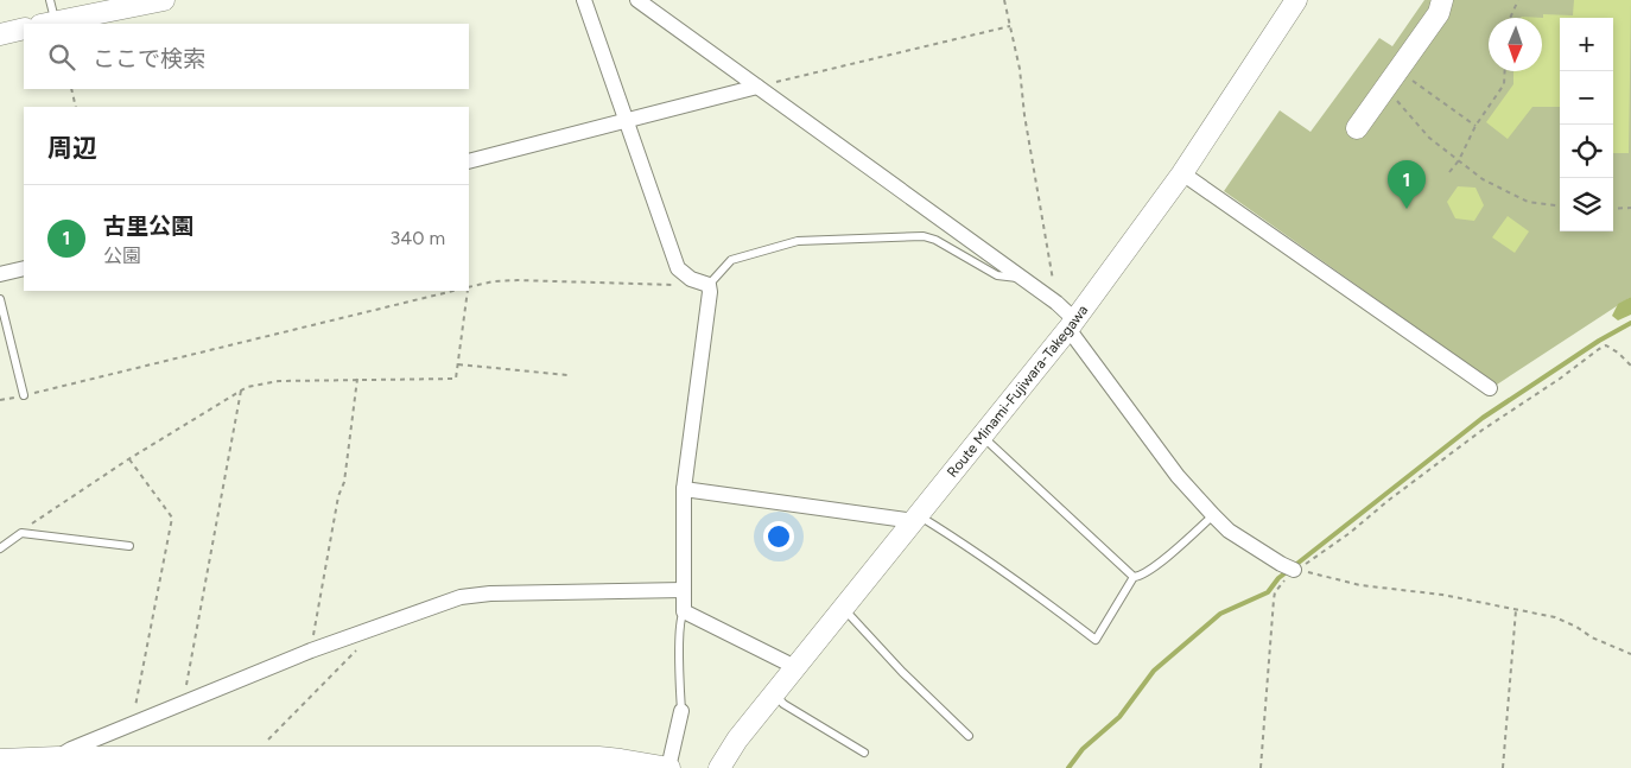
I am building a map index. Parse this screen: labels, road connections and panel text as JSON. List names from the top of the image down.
{
  "streets": {
    "street": ["Route Minami-Fujiwara-Takegawa"]
  },
  "north": "bottom",
  "page": {
    "map_buttons": ["+", "−"],
    "search": "ここで検索",
    "heading": "周辺",
    "pins": "1",
    "list": [
      {
        "mark": "1",
        "name": "古里公園",
        "note": "公園",
        "value": "340 m"
      }
    ]
  }
}
